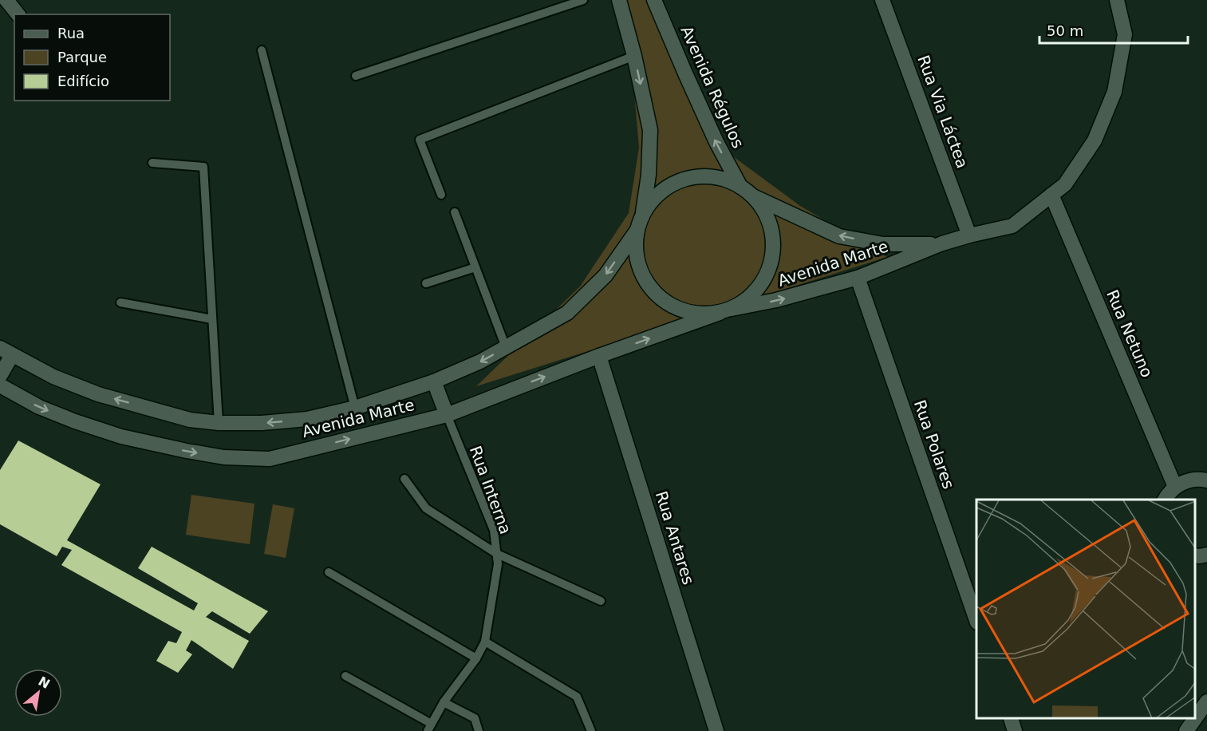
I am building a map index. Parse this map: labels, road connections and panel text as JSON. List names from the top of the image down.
{
  "streets": {
    "street": [
      "Avenida Régulos",
      "Rua Via Láctea",
      "Avenida Marte",
      "Rua Netuno",
      "Rua Polares",
      "Rua Antares"
    ],
    "lane": ["Rua Interna"]
  },
  "crossings": [
    ["Avenida Régulos", "Avenida Marte"],
    ["Avenida Marte", "Rua Polares"],
    ["Avenida Marte", "Rua Interna"],
    ["Avenida Marte", "Rua Antares"]
  ],
  "legend": ["Rua", "Parque", "Edifício"],
  "scale_bar": "50 m",
  "north": "top right"
}
